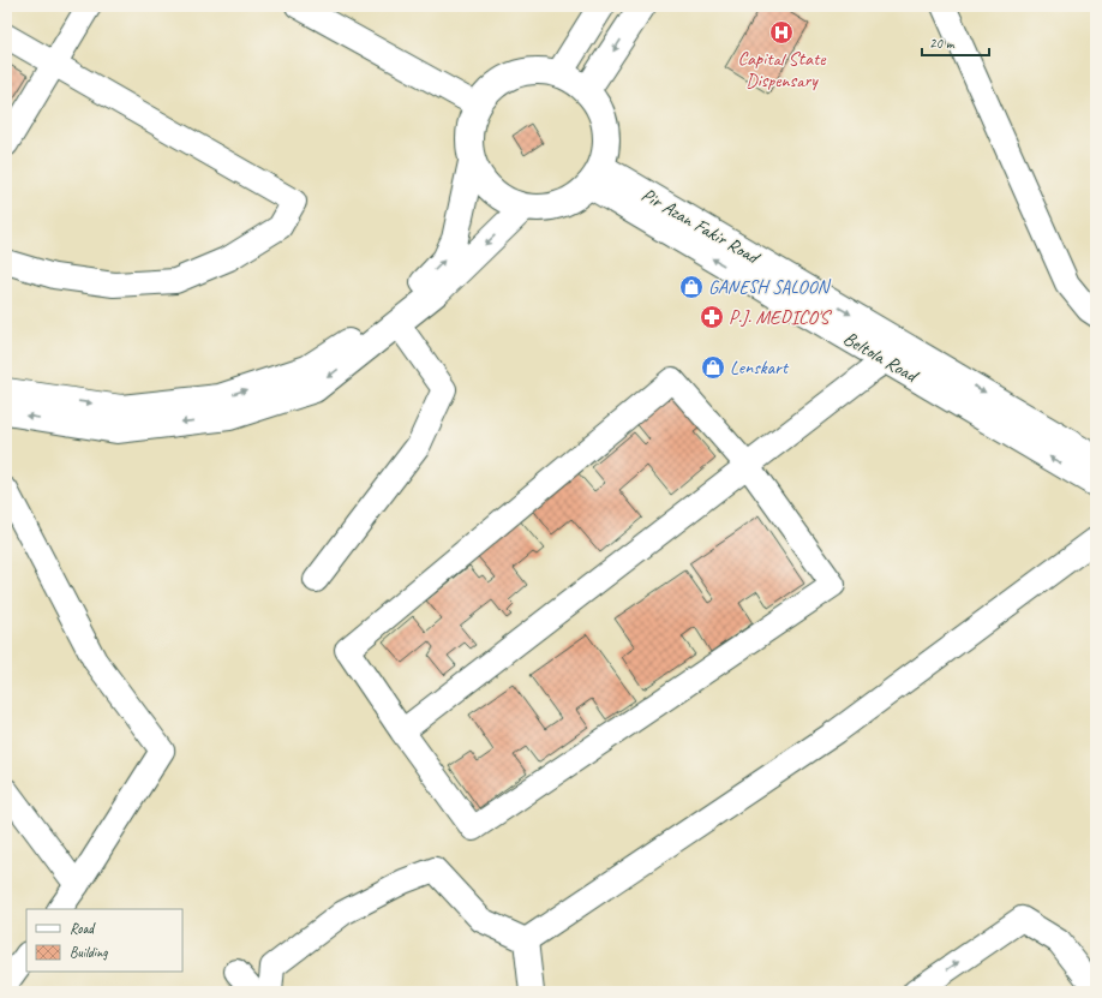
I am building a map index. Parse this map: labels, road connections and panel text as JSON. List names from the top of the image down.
{
  "streets": {
    "main road": ["Pir Azan Fakir Road", "Beltola Road"]
  },
  "crossings": [
    ["Pir Azan Fakir Road", "Beltola Road"]
  ],
  "one_way": ["Pir Azan Fakir Road", "Beltola Road"],
  "places": {
    "hospital": ["Capital State Dispensary"],
    "shop": ["GANESH SALOON", "Lenskart"],
    "pharmacy": ["P.J. MEDICO'S"]
  },
  "legend": ["Road", "Building"],
  "scale_bar": "20 m"
}
